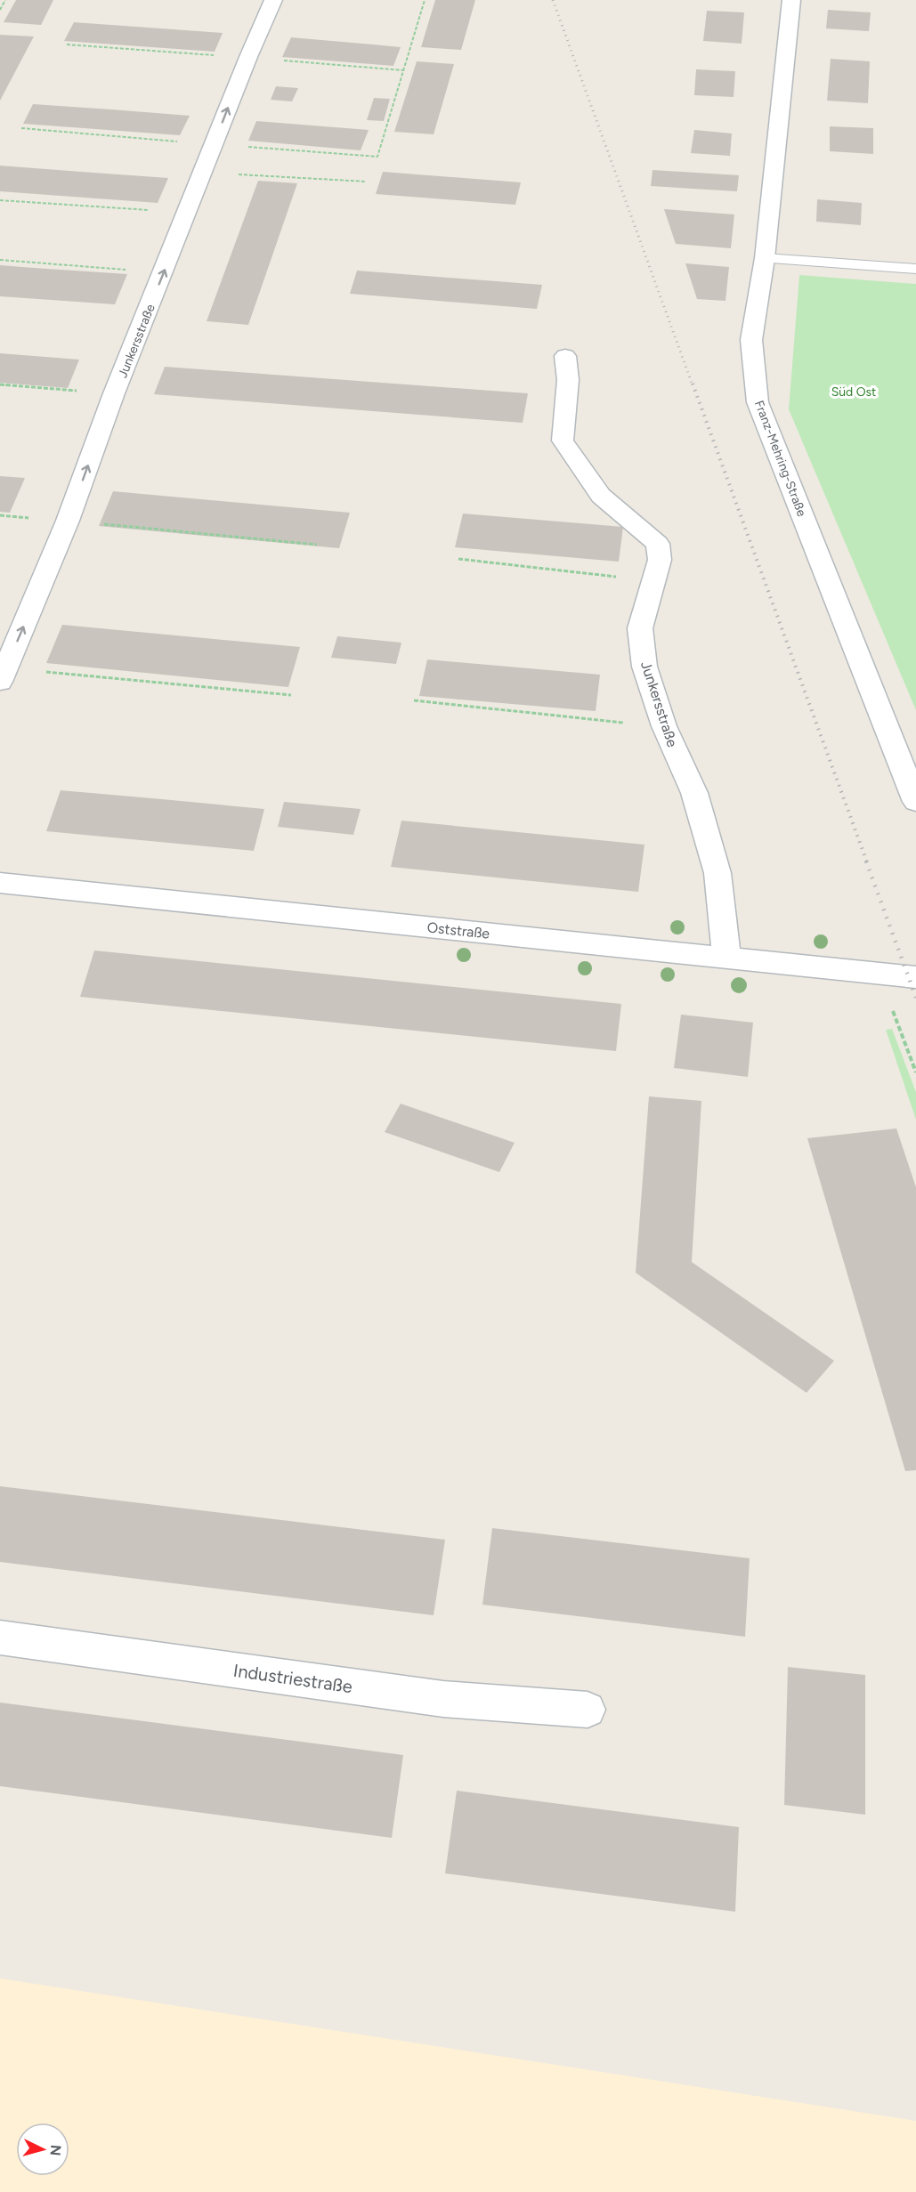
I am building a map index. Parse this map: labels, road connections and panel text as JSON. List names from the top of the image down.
{
  "streets": {
    "street": [
      "Junkersstraße",
      "Franz-Mehring-Straße",
      "Oststraße",
      "Industriestraße"
    ]
  },
  "crossings": [
    ["Junkersstraße", "Oststraße"]
  ],
  "one_way": ["Junkersstraße"],
  "parks": ["Süd Ost"],
  "north": "right"
}
